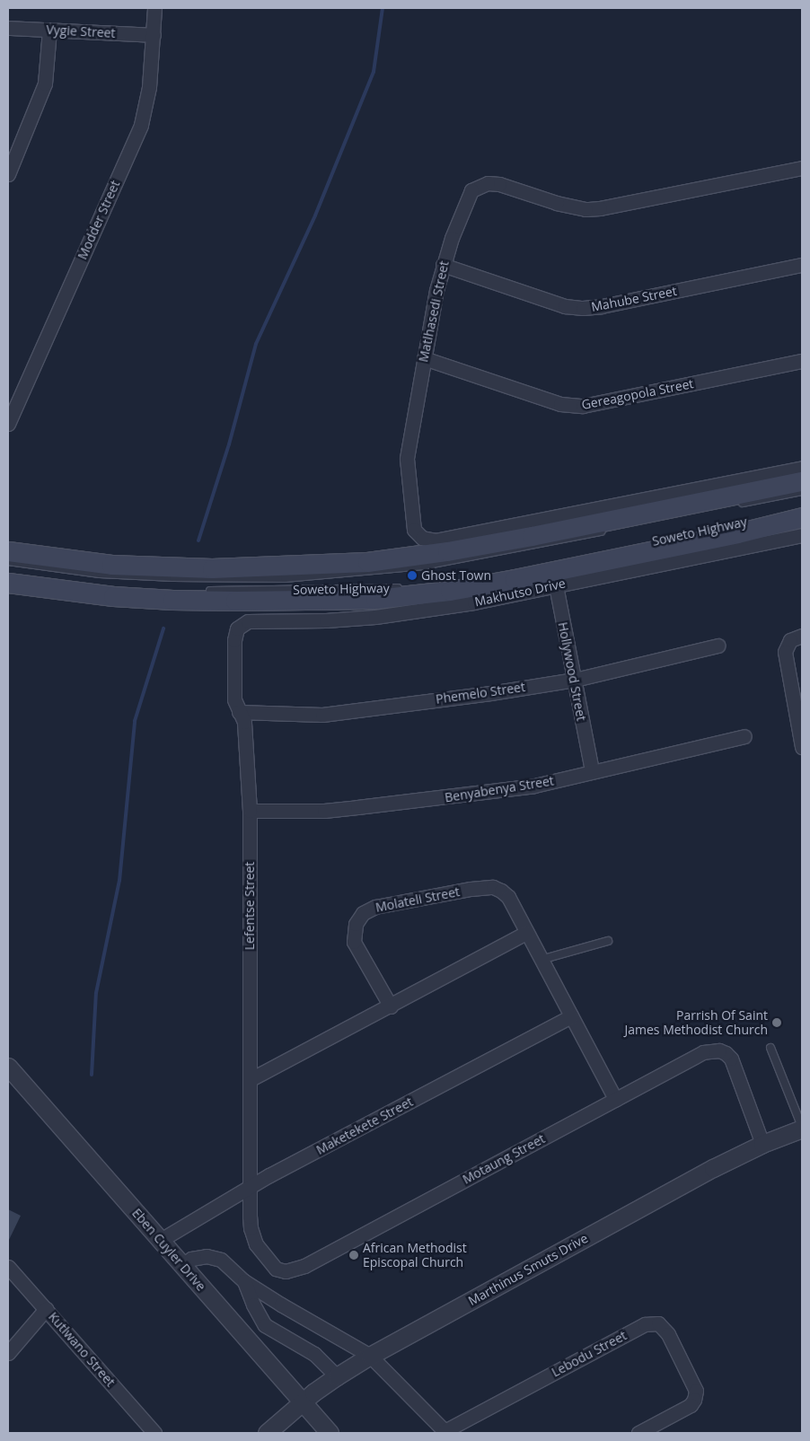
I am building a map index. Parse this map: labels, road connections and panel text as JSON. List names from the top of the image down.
{
  "streets": {
    "main road": ["Soweto Highway"],
    "street": [
      "Vygie Street",
      "Modder Street",
      "Mahube Street",
      "Matlhasedi Street",
      "Gereagopola Street",
      "Makhutso Drive",
      "Hollywood Street",
      "Phemelo Street",
      "Benyabenya Street",
      "Molateli Street",
      "Lefentse Street",
      "Maketekete Street",
      "Motaung Street",
      "Eben Cuyler Drive",
      "Marthinus Smuts Drive",
      "Kutlwano Street",
      "Lebodu Street"
    ]
  },
  "crossings": [
    ["Vygie Street", "Modder Street"],
    ["Mahube Street", "Matlhasedi Street"],
    ["Matlhasedi Street", "Gereagopola Street"],
    ["Soweto Highway", "Makhutso Drive"],
    ["Soweto Highway", "Hollywood Street"],
    ["Makhutso Drive", "Hollywood Street"],
    ["Makhutso Drive", "Lefentse Street"],
    ["Hollywood Street", "Phemelo Street"],
    ["Hollywood Street", "Benyabenya Street"],
    ["Phemelo Street", "Lefentse Street"],
    ["Benyabenya Street", "Lefentse Street"],
    ["Molateli Street", "Maketekete Street"],
    ["Molateli Street", "Motaung Street"],
    ["Lefentse Street", "Maketekete Street"],
    ["Lefentse Street", "Motaung Street"],
    ["Maketekete Street", "Motaung Street"],
    ["Maketekete Street", "Eben Cuyler Drive"],
    ["Motaung Street", "Marthinus Smuts Drive"],
    ["Eben Cuyler Drive", "Marthinus Smuts Drive"]
  ],
  "places": ["Ghost Town", "Parrish Of Saint James Methodist Church", "African Methodist Episcopal Church"]
}
